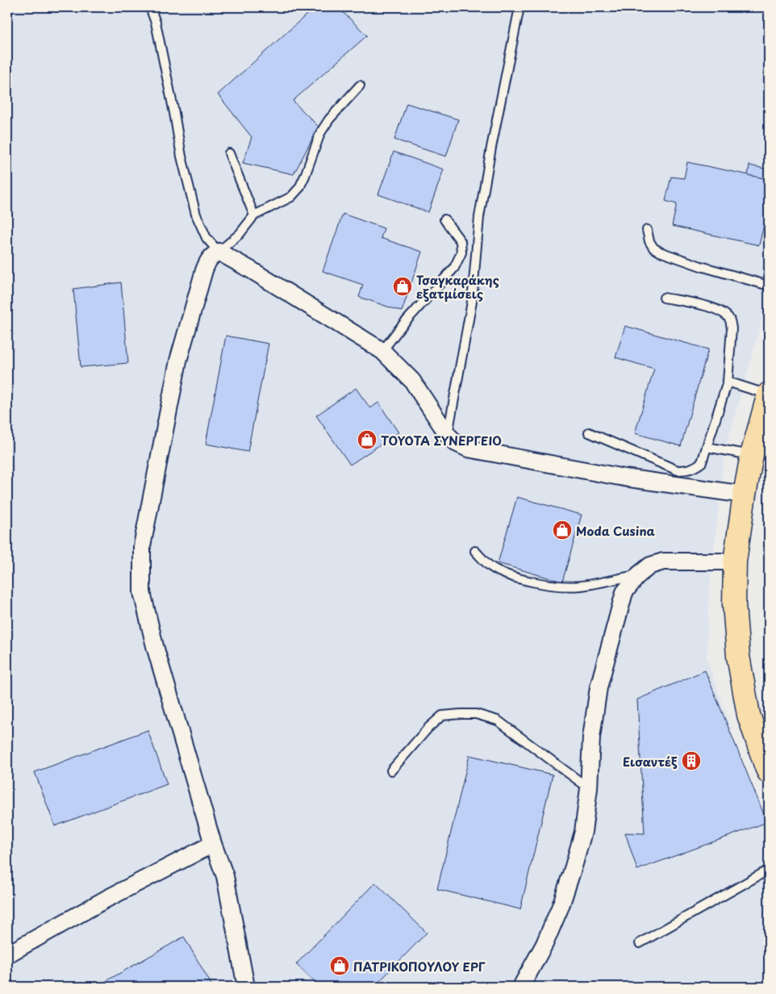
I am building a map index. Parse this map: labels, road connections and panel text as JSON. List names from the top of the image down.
{
  "places": {
    "shop": [
      "Τσαγκαράκης εξατμίσεις",
      "ΤΟΥΟΤΑ ΣΥΝΕΡΓΕΙΟ",
      "Moda Cusina",
      "ΠΑΤΡΙΚΟΠΟΥΛΟΥ ΕΡΓ"
    ],
    "building": ["Εισαντέξ"]
  }
}
